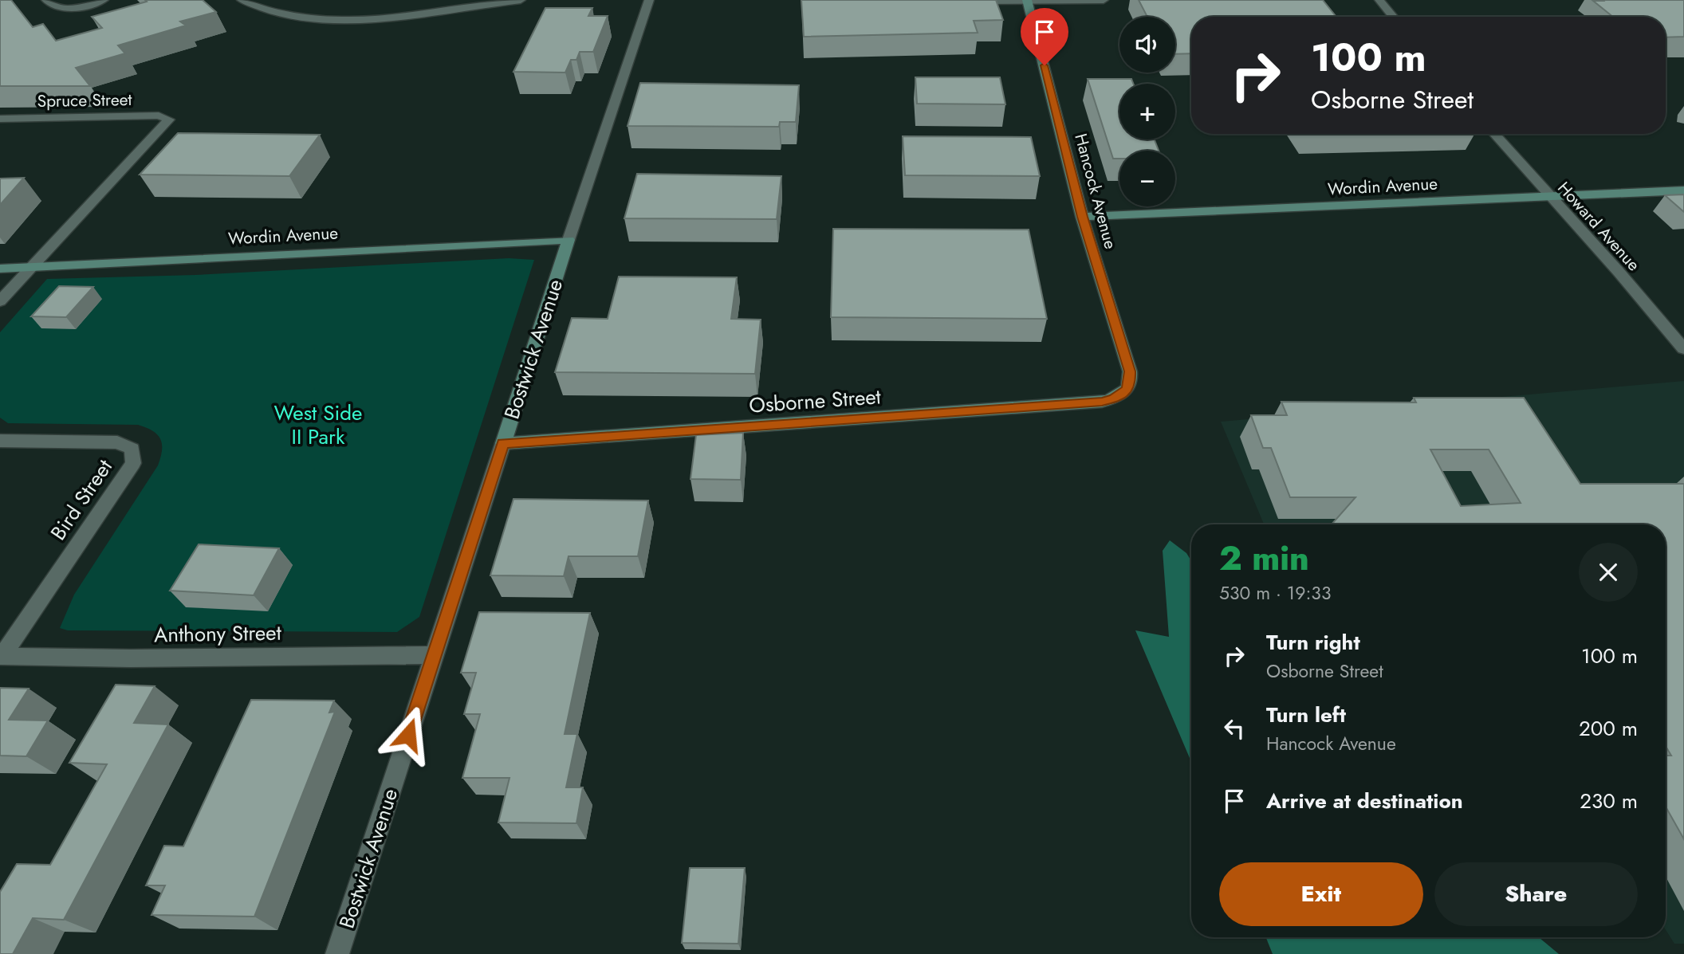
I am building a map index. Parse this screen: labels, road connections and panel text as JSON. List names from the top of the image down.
{
  "streets": {
    "street": [
      "Spruce Street",
      "Wordin Avenue",
      "Hancock Avenue",
      "Howard Avenue",
      "Bostwick Avenue",
      "Osborne Street",
      "Bird Street",
      "Anthony Street"
    ]
  },
  "crossings": [
    ["Spruce Street", "Wordin Avenue"],
    ["Wordin Avenue", "Hancock Avenue"],
    ["Wordin Avenue", "Howard Avenue"],
    ["Wordin Avenue", "Bostwick Avenue"],
    ["Hancock Avenue", "Osborne Street"],
    ["Bostwick Avenue", "Osborne Street"],
    ["Bostwick Avenue", "Anthony Street"],
    ["Bird Street", "Anthony Street"]
  ],
  "parks": ["West Side II Park"],
  "page": {
    "map_buttons": ["+", "−"],
    "turn": ["100 m", "Osborne Street"],
    "heading": ["2 min", "530 m · 19:33"],
    "list": [
      {
        "name": "Turn right",
        "note": "Osborne Street",
        "value": "100 m"
      },
      {
        "name": "Turn left",
        "note": "Hancock Avenue",
        "value": "200 m"
      },
      {
        "name": "Arrive at destination",
        "value": "230 m"
      }
    ],
    "buttons": ["Exit", "Share"]
  }
}
